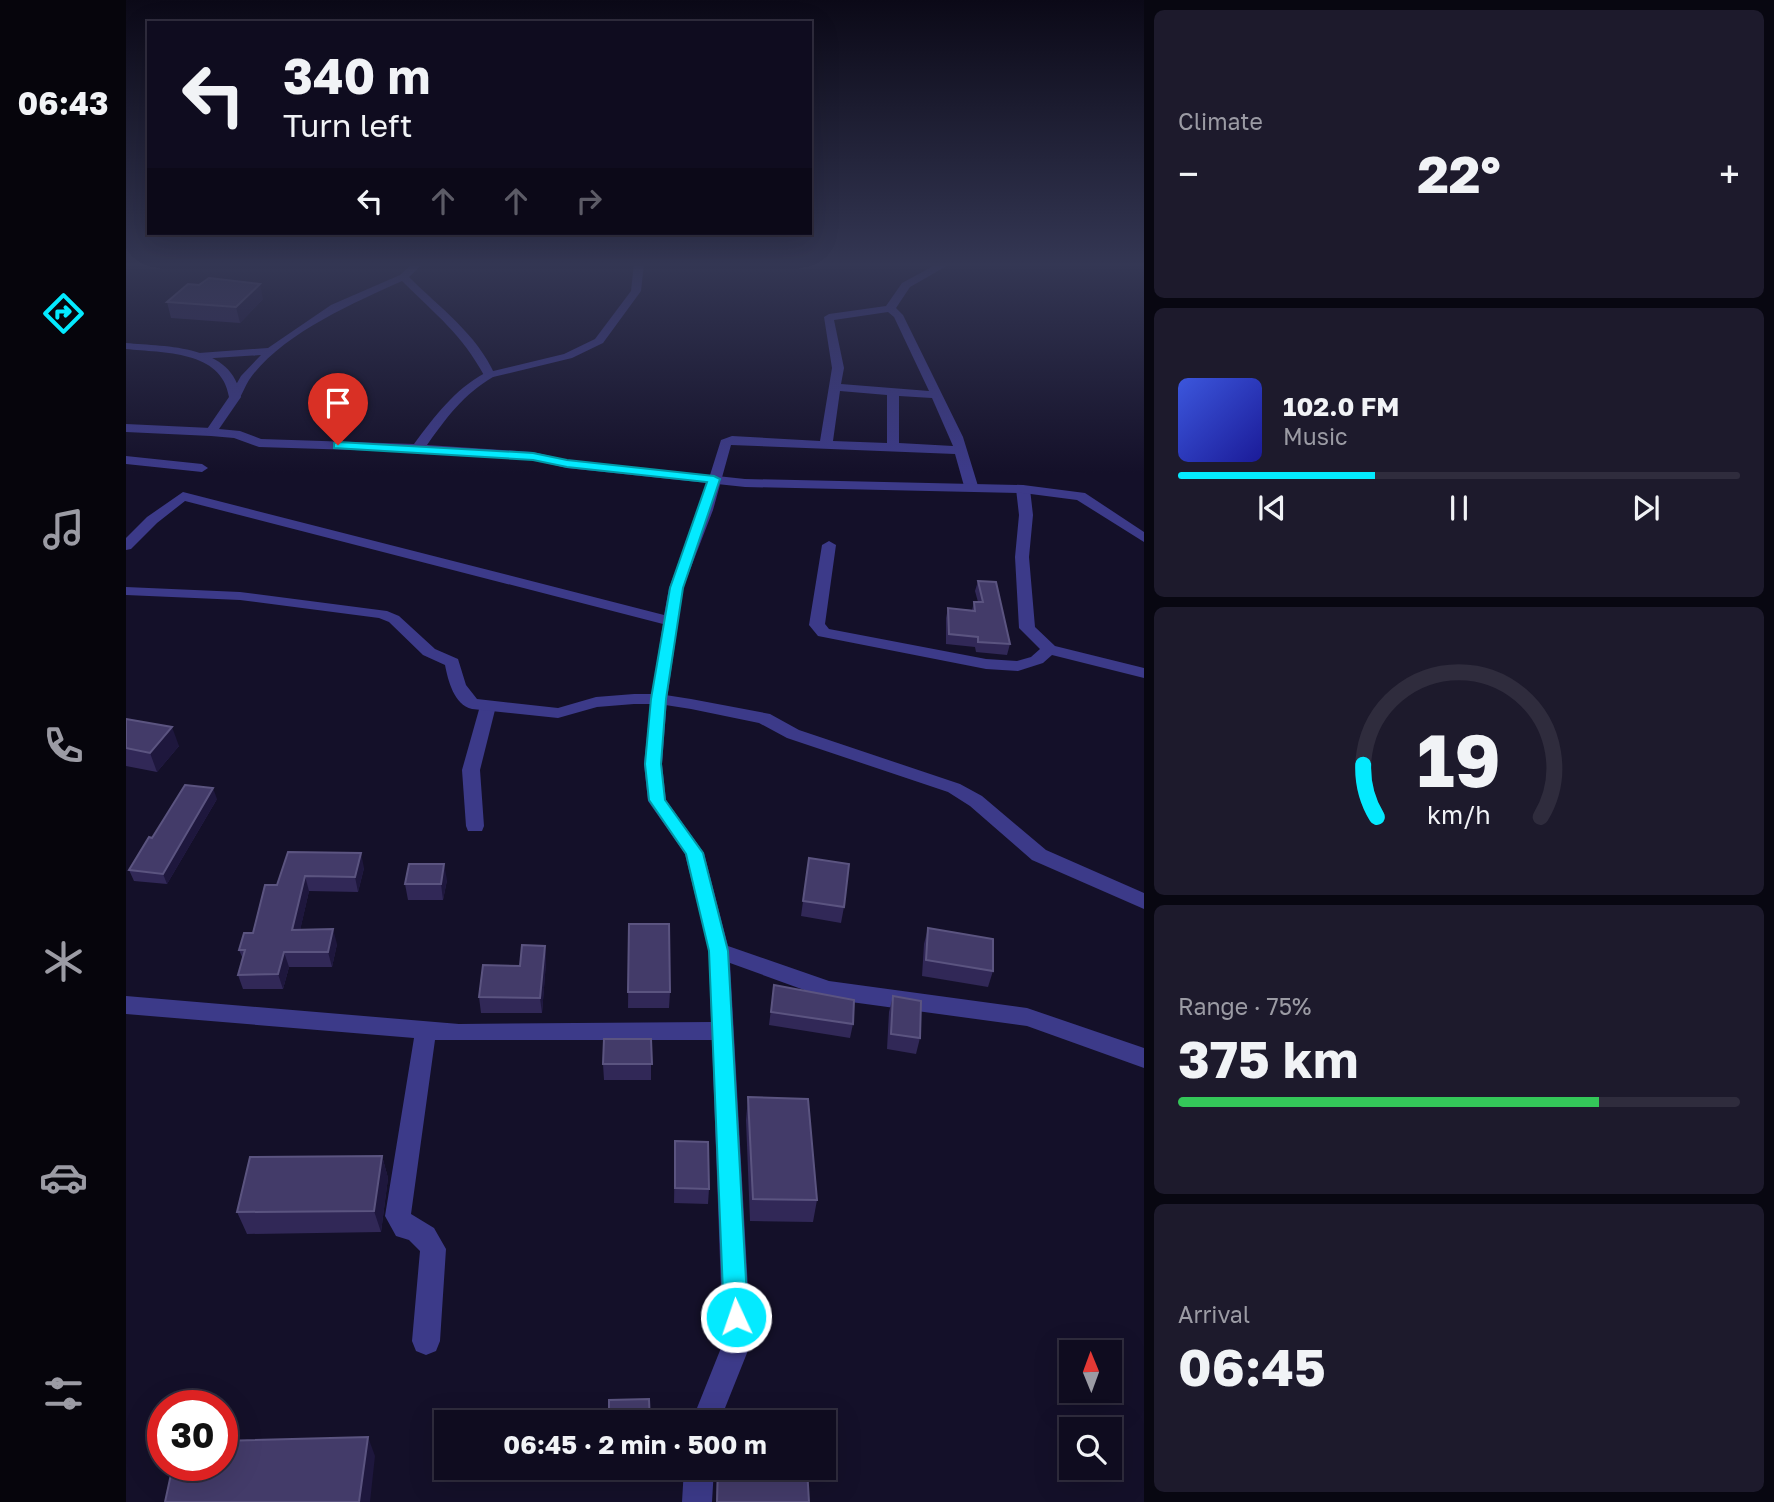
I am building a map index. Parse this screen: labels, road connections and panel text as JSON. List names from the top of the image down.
{
  "north": "top",
  "page": {
    "tabs": "06:43",
    "tile": [
      "Climate",
      ["Range · 75%", "375 km"],
      ["Arrival", "06:45"]
    ],
    "turn": ["340 m", "Turn left"],
    "heat": ["−", "22°", "+"],
    "song": ["102.0 FM", "Music"],
    "limit": "30",
    "trip": "06:45 · 2 min · 500 m",
    "gauge": ["19", "km/h"]
  }
}
